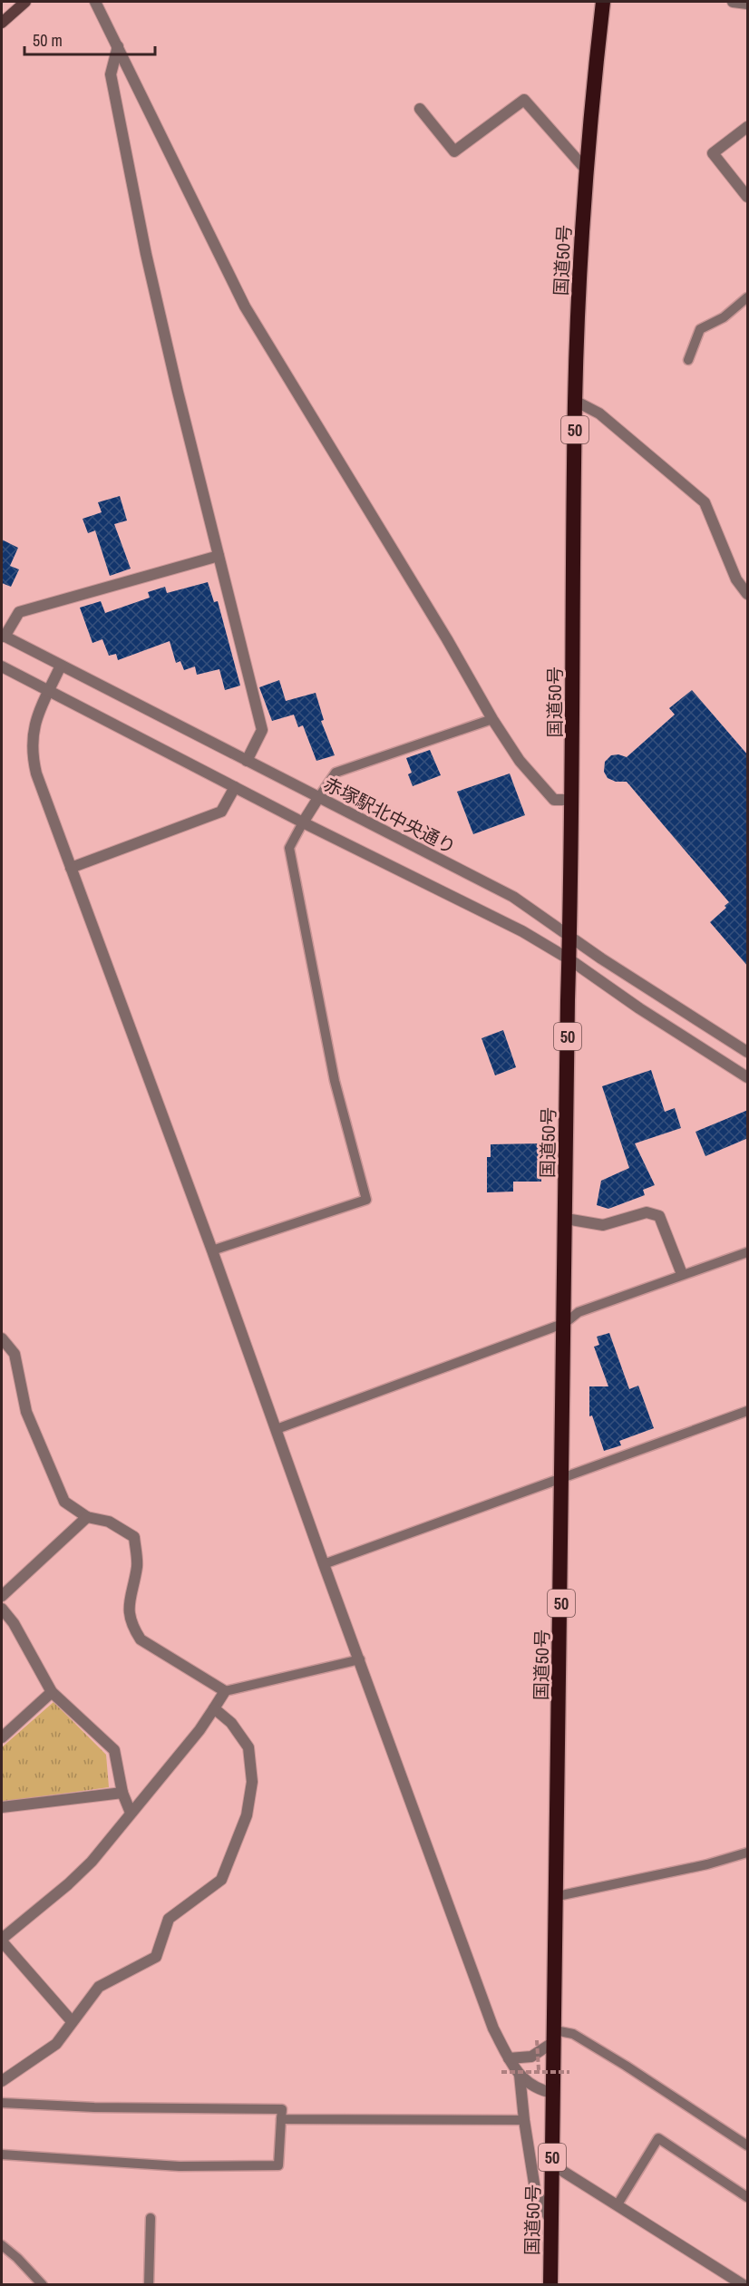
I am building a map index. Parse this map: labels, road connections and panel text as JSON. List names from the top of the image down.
{
  "streets": {
    "highway": ["国道50号", "50"],
    "street": ["赤塚駅北中央通り"]
  },
  "crossings": [
    ["国道50号", "赤塚駅北中央通り"]
  ],
  "scale_bar": "50 m"
}
